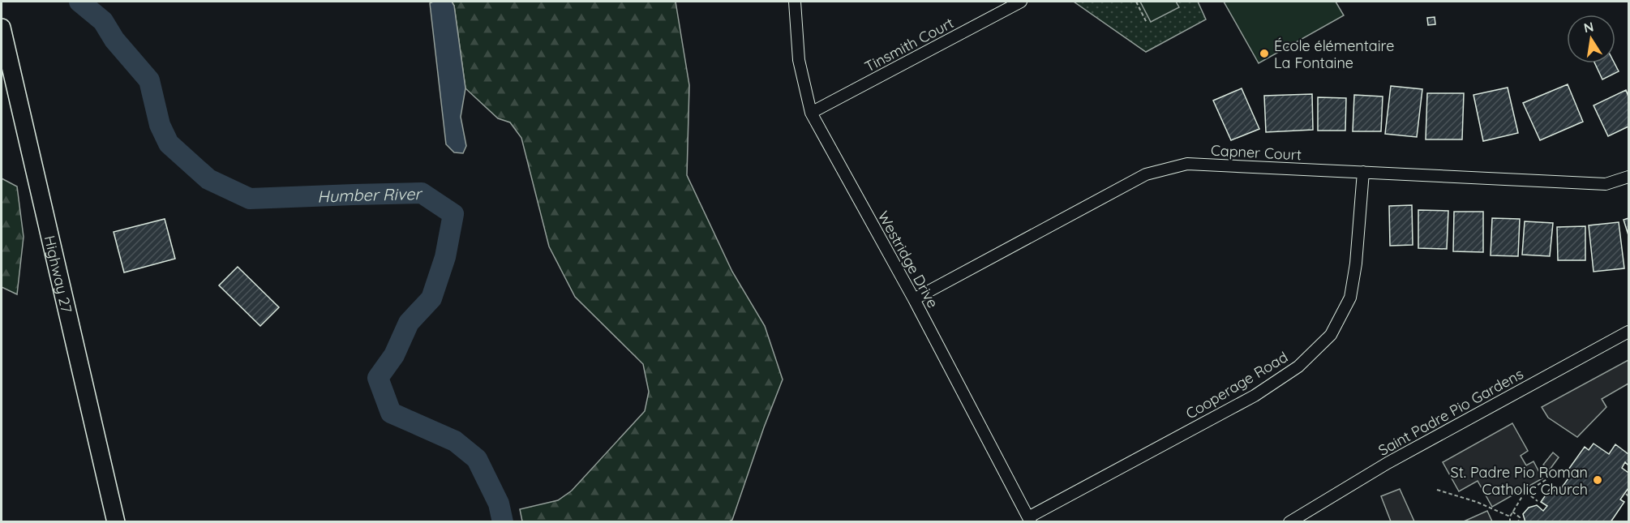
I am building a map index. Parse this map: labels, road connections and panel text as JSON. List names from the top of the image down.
{
  "streets": {
    "main road": ["Highway 27"],
    "street": [
      "Tinsmith Court",
      "Capner Court",
      "Westridge Drive",
      "Cooperage Road",
      "Saint Padre Pio Gardens"
    ]
  },
  "crossings": [
    ["Tinsmith Court", "Westridge Drive"],
    ["Capner Court", "Westridge Drive"],
    ["Capner Court", "Cooperage Road"],
    ["Westridge Drive", "Cooperage Road"]
  ],
  "water": ["Humber River"],
  "places": ["École élémentaire La Fontaine", "St. Padre Pio Roman Catholic Church"],
  "north": "top"
}
